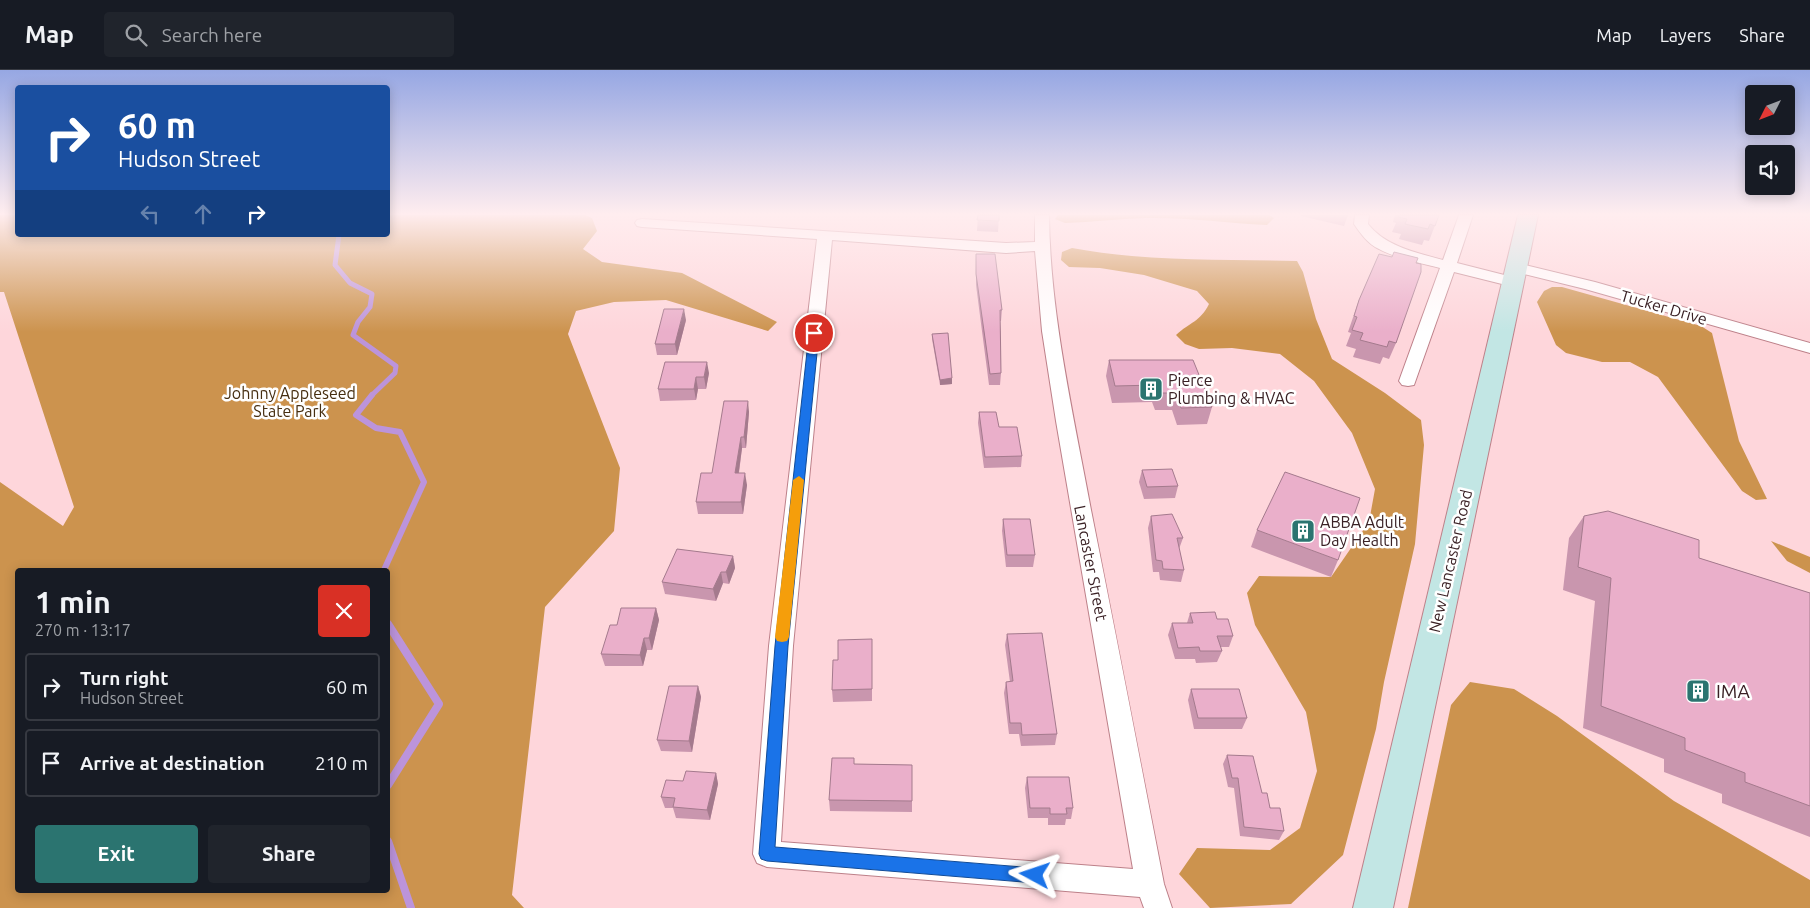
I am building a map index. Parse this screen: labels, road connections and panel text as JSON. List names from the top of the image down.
{
  "streets": {
    "main road": ["New Lancaster Road"],
    "street": ["Tucker Drive", "Lancaster Street"]
  },
  "crossings": [
    ["Tucker Drive", "New Lancaster Road"]
  ],
  "parks": ["Johnny Appleseed State Park"],
  "places": {
    "building": ["Pierce Plumbing & HVAC", "ABBA Adult Day Health", "IMA"]
  },
  "north": "bottom left",
  "page": {
    "header": "Map",
    "search": "Search here",
    "nav": ["Map", "Layers", "Share"],
    "turn": ["60 m", "Hudson Street"],
    "heading": ["1 min", "270 m · 13:17"],
    "list": [
      {
        "name": "Turn right",
        "note": "Hudson Street",
        "value": "60 m"
      },
      {
        "name": "Arrive at destination",
        "value": "210 m"
      }
    ],
    "buttons": ["Exit", "Share"]
  }
}
